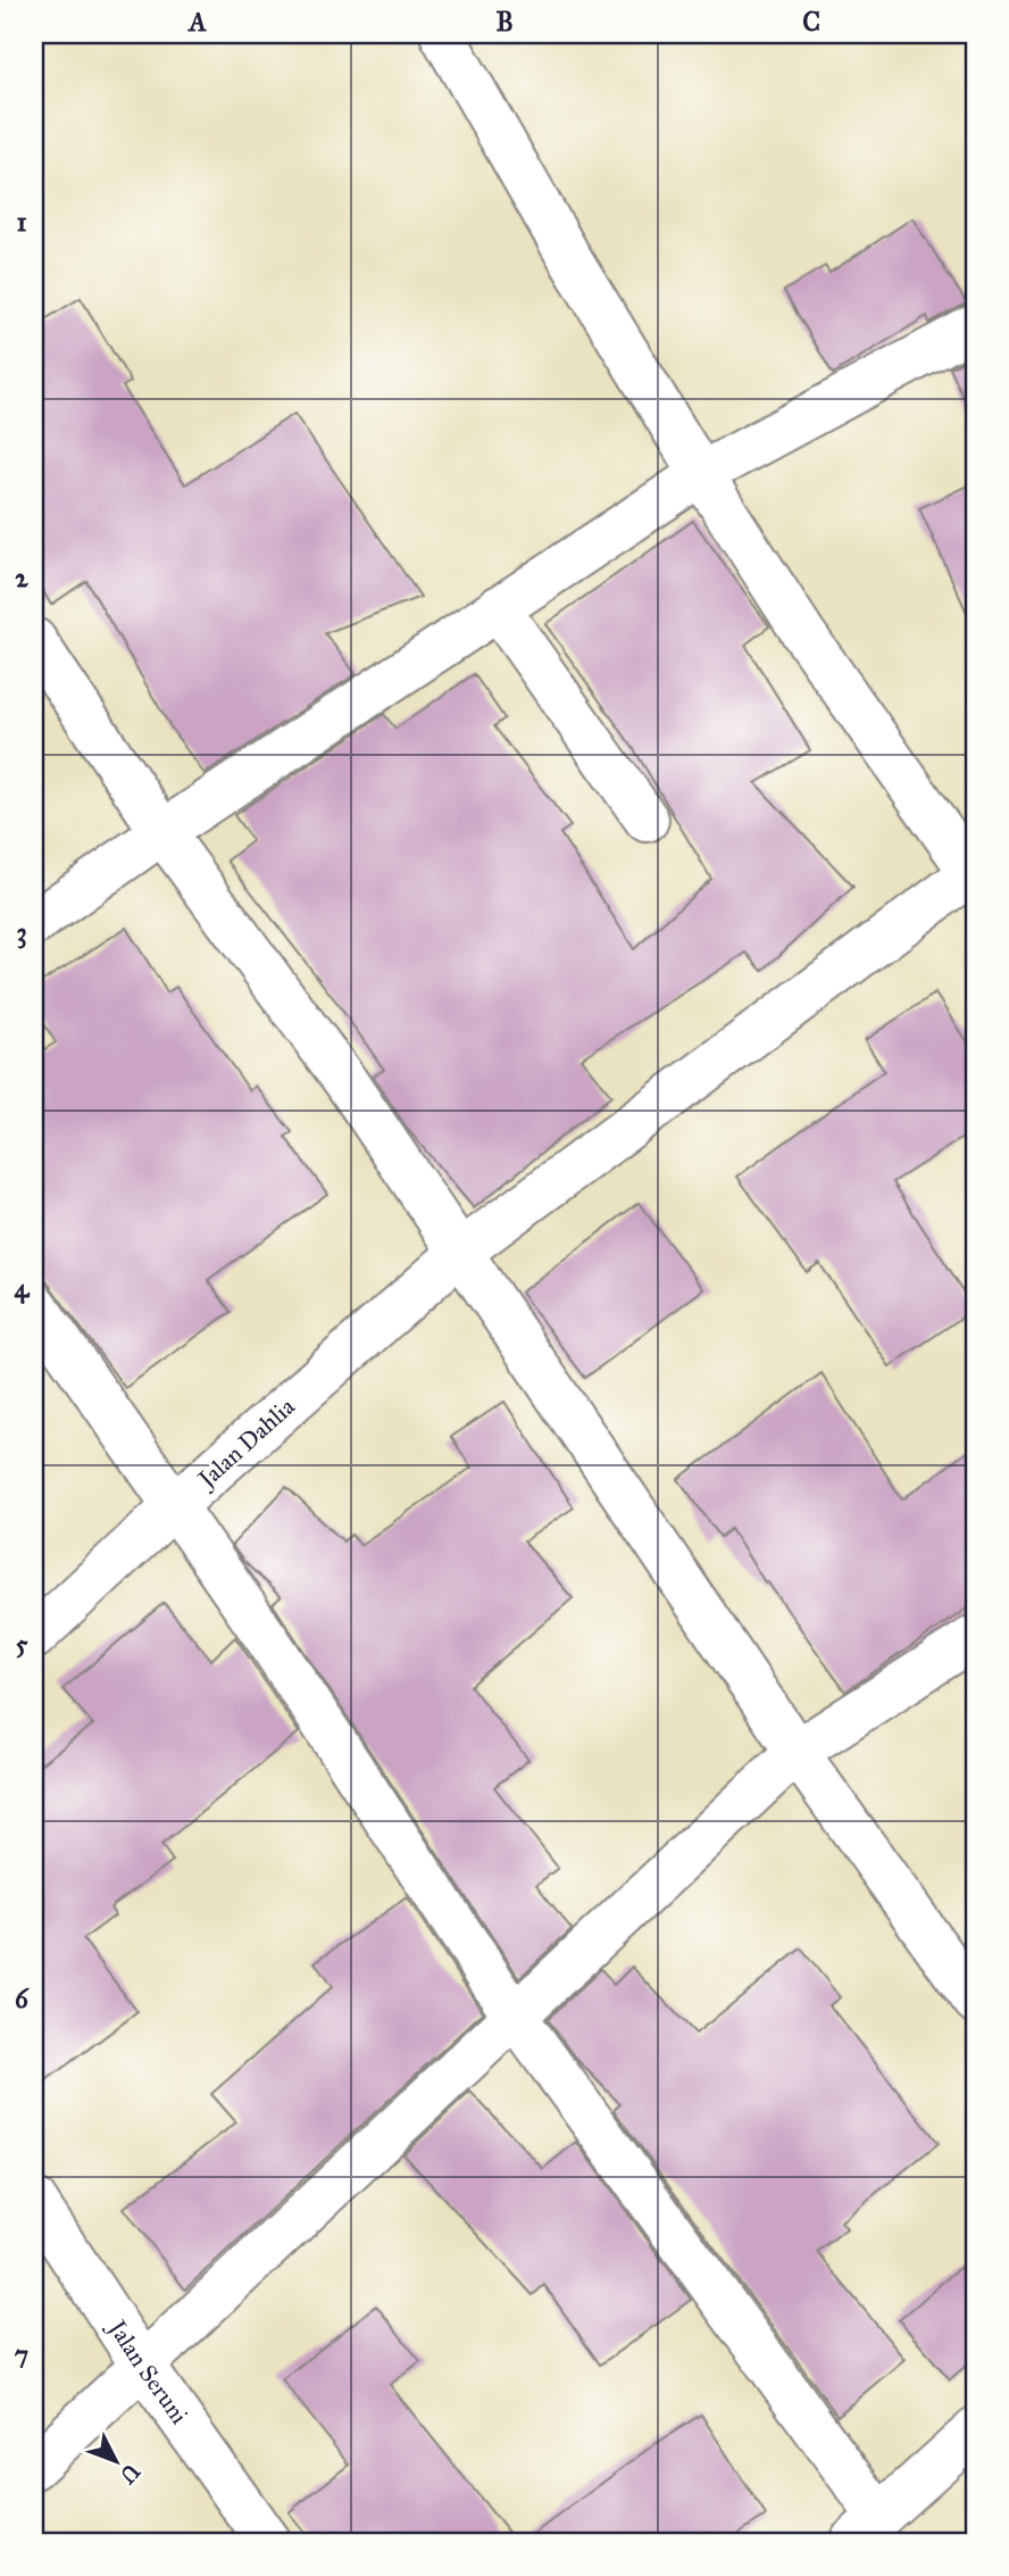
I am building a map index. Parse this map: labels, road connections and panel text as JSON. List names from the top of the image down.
{
  "streets": {
    "street": ["Jalan Dahlia", "Jalan Seruni"]
  },
  "north": "bottom right",
  "grid": {
    "columns": ["A", "B", "C"],
    "rows": [
      "1",
      "2",
      "3",
      "4",
      "5",
      "6",
      "7"
    ]
  }
}
